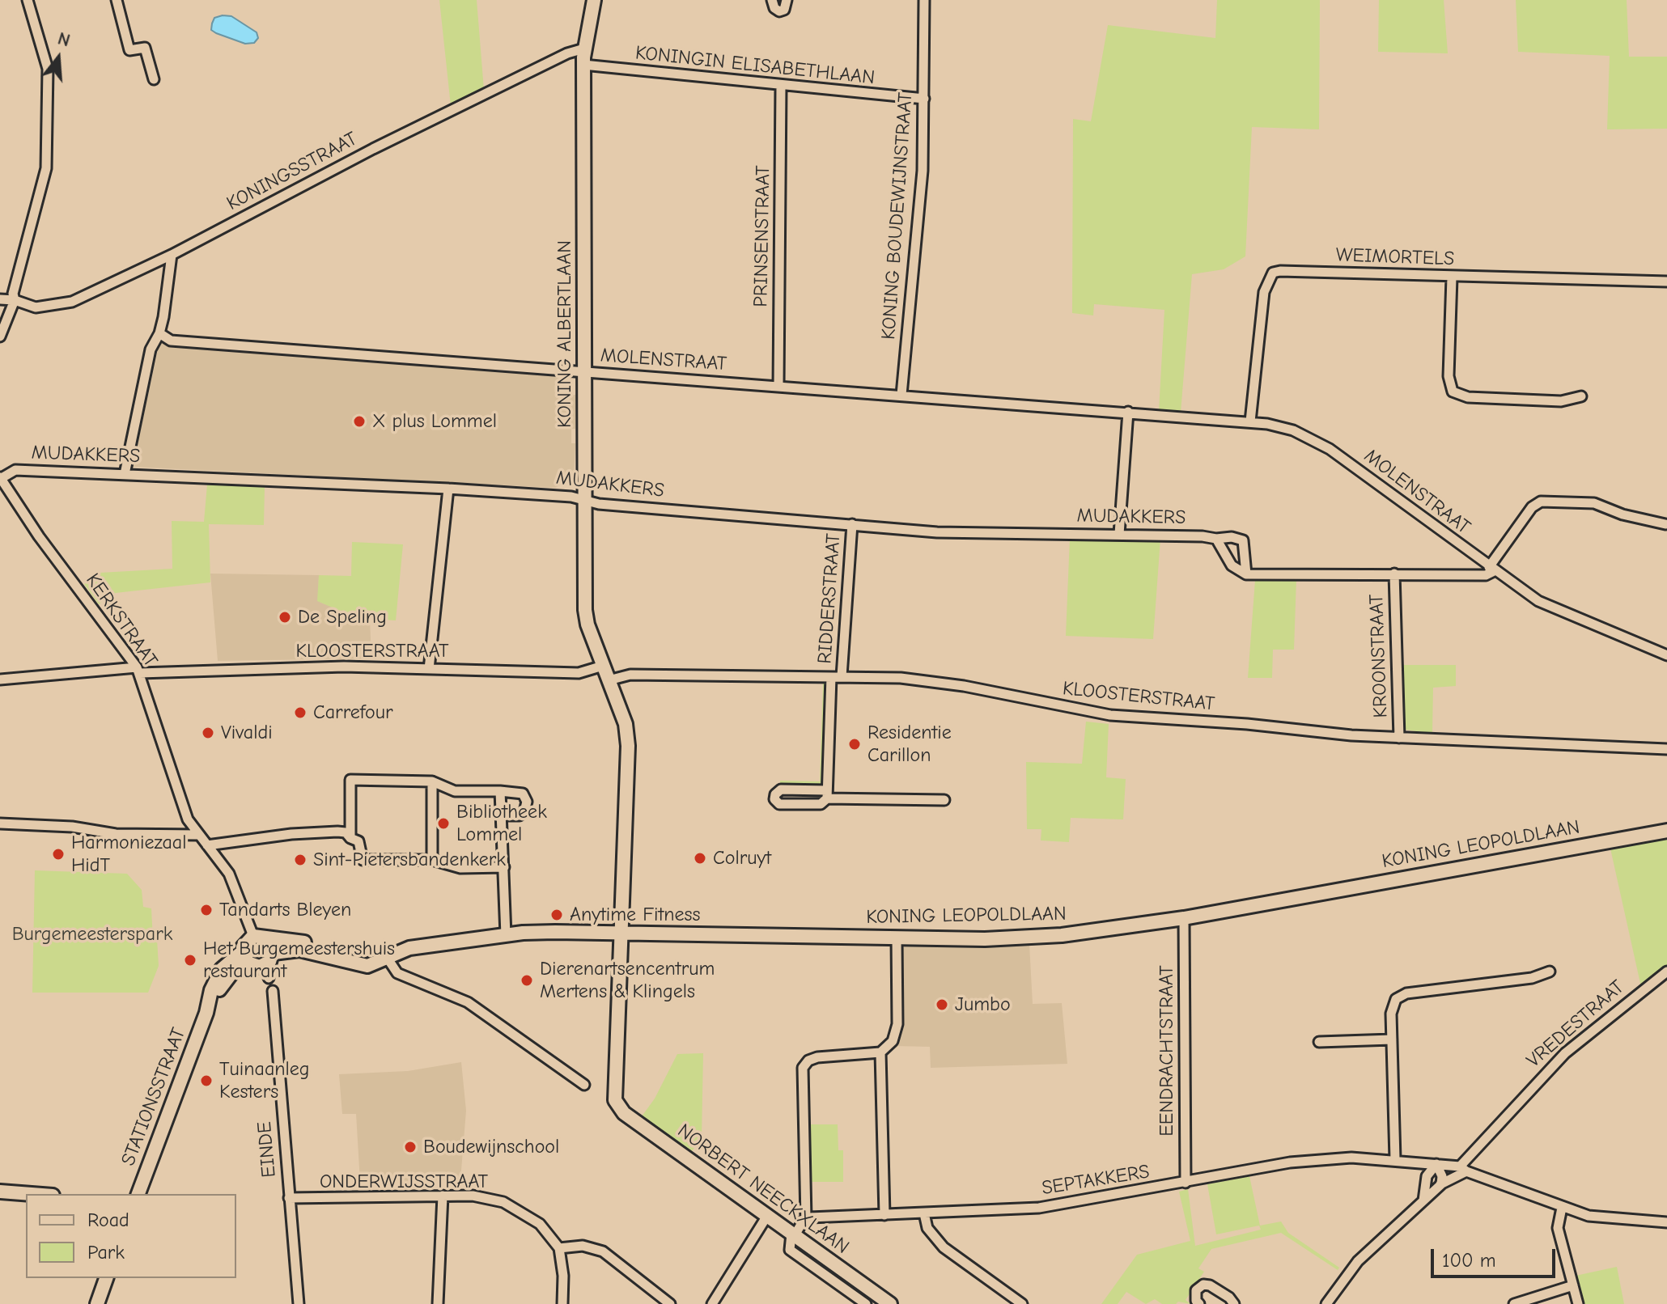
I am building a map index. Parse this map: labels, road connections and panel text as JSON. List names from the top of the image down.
{
  "streets": {
    "main road": [
      "KONING ALBERTLAAN",
      "KONING LEOPOLDLAAN",
      "STATIONSSTRAAT",
      "NORBERT NEECKXLAAN"
    ],
    "street": [
      "KONINGIN ELISABETHLAAN",
      "KONINGSSTRAAT",
      "KONING BOUDEWIJNSTRAAT",
      "PRINSENSTRAAT",
      "WEIMORTELS",
      "MOLENSTRAAT",
      "MUDAKKERS",
      "RIDDERSTRAAT",
      "KERKSTRAAT",
      "KLOOSTERSTRAAT",
      "KROONSTRAAT",
      "VREDESTRAAT",
      "EENDRACHTSTRAAT",
      "EINDE",
      "SEPTAKKERS",
      "ONDERWIJSSTRAAT"
    ]
  },
  "crossings": [
    ["KONINGIN ELISABETHLAAN", "KONING BOUDEWIJNSTRAAT"],
    ["KONINGIN ELISABETHLAAN", "PRINSENSTRAAT"],
    ["KONINGIN ELISABETHLAAN", "KONING ALBERTLAAN"],
    ["KONINGSSTRAAT", "KONING ALBERTLAAN"],
    ["KONING BOUDEWIJNSTRAAT", "MOLENSTRAAT"],
    ["PRINSENSTRAAT", "MOLENSTRAAT"],
    ["WEIMORTELS", "MOLENSTRAAT"],
    ["KONING ALBERTLAAN", "MOLENSTRAAT"],
    ["KONING ALBERTLAAN", "MUDAKKERS"],
    ["KONING ALBERTLAAN", "KLOOSTERSTRAAT"],
    ["KONING ALBERTLAAN", "KONING LEOPOLDLAAN"],
    ["KONING ALBERTLAAN", "NORBERT NEECKXLAAN"],
    ["MUDAKKERS", "RIDDERSTRAAT"],
    ["MUDAKKERS", "KERKSTRAAT"],
    ["RIDDERSTRAAT", "KLOOSTERSTRAAT"],
    ["KERKSTRAAT", "KLOOSTERSTRAAT"],
    ["KERKSTRAAT", "STATIONSSTRAAT"],
    ["KLOOSTERSTRAAT", "KROONSTRAAT"],
    ["KONING LEOPOLDLAAN", "EENDRACHTSTRAAT"],
    ["VREDESTRAAT", "SEPTAKKERS"],
    ["EENDRACHTSTRAAT", "SEPTAKKERS"],
    ["EINDE", "ONDERWIJSSTRAAT"]
  ],
  "parks": ["Burgemeesterspark"],
  "places": [
    "X plus Lommel",
    "De Speling",
    "Carrefour",
    "Vivaldi",
    "Residentie Carillon",
    "Bibliotheek Lommel",
    "Harmoniezaal HidT",
    "Colruyt",
    "Sint-Pietersbandenkerk",
    "Tandarts Bleyen",
    "Anytime Fitness",
    "Het Burgemeestershuis restaurant",
    "Dierenartsencentrum Mertens & Klingels",
    "Jumbo",
    "Tuinaanleg Kesters",
    "Boudewijnschool"
  ],
  "legend": ["Road", "Park"],
  "scale_bar": "100 m",
  "north": "top"
}
